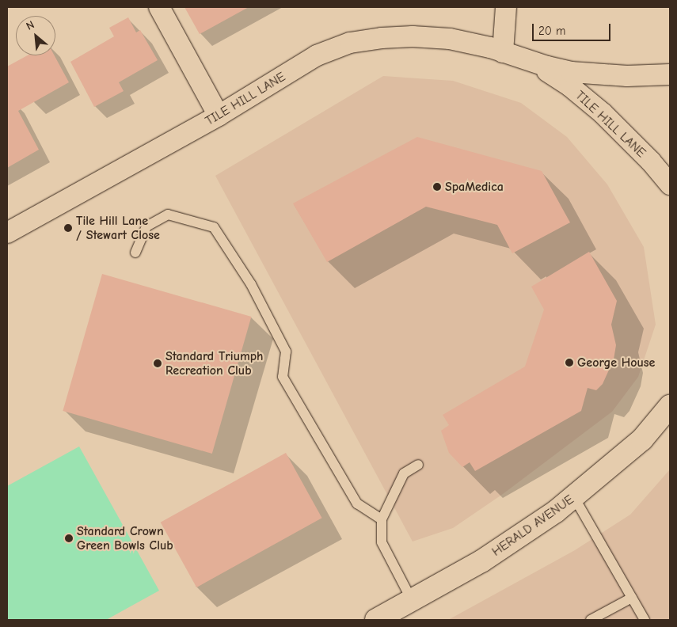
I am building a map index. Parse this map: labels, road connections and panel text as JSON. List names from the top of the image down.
{
  "streets": {
    "main road": ["HERALD AVENUE"],
    "street": ["TILE HILL LANE"]
  },
  "places": [
    "SpaMedica",
    "Tile Hill Lane / Stewart Close",
    "George House",
    "Standard Triumph Recreation Club",
    "Standard Crown Green Bowls Club"
  ],
  "scale_bar": "20 m",
  "north": "top left"
}
